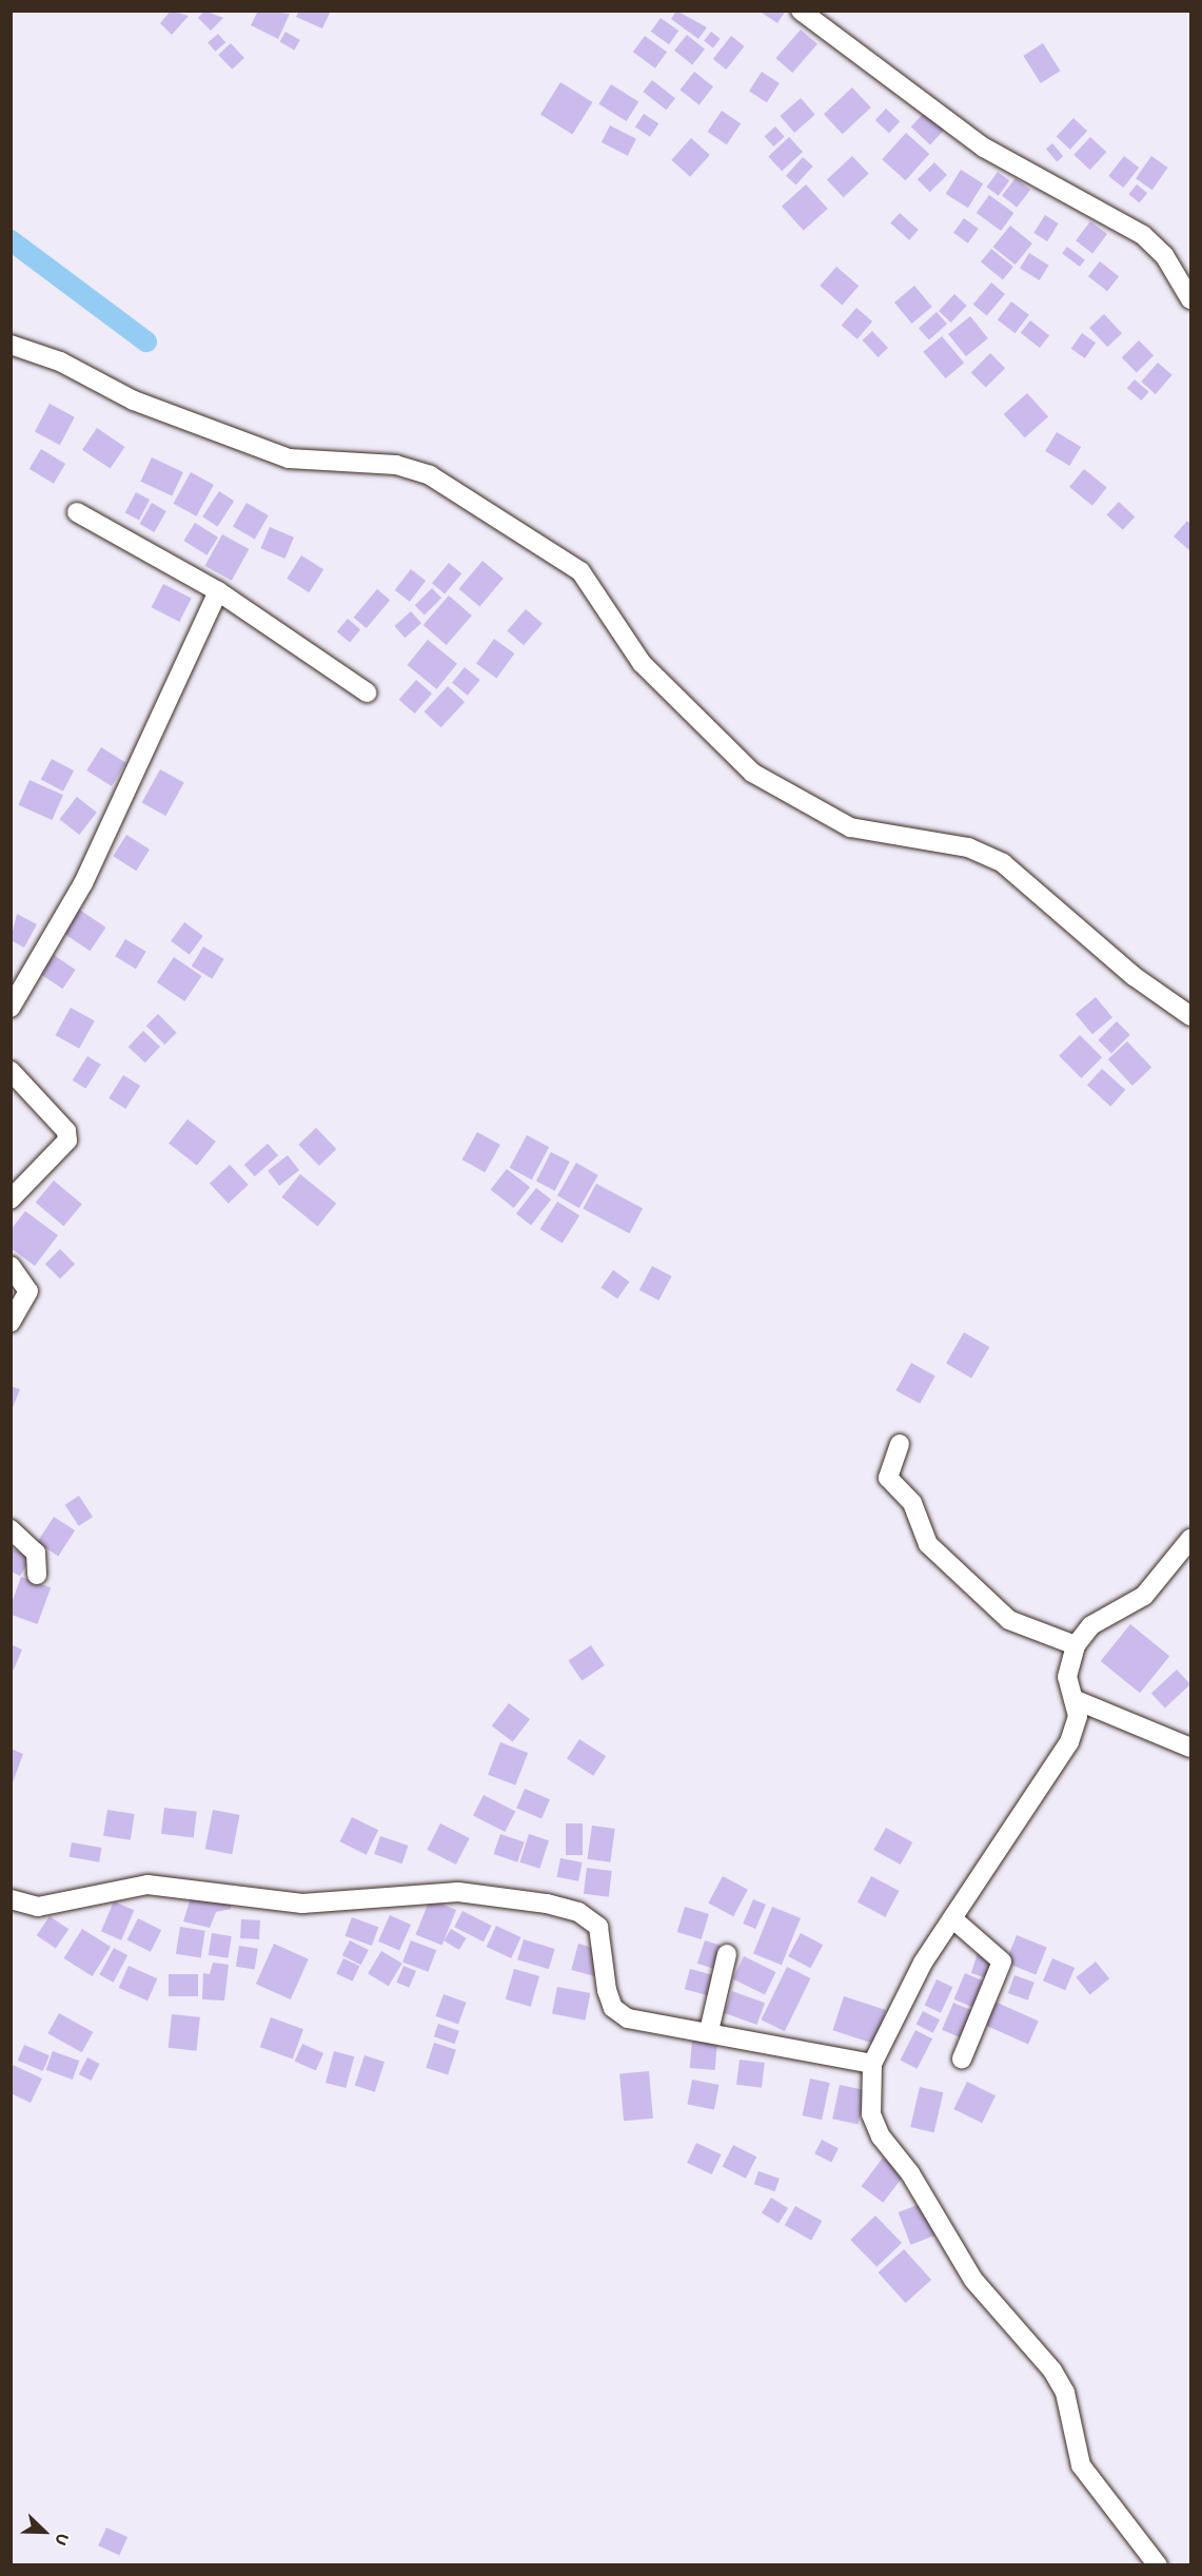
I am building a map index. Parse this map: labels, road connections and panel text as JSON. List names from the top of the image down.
{
  "north": "bottom right"
}
